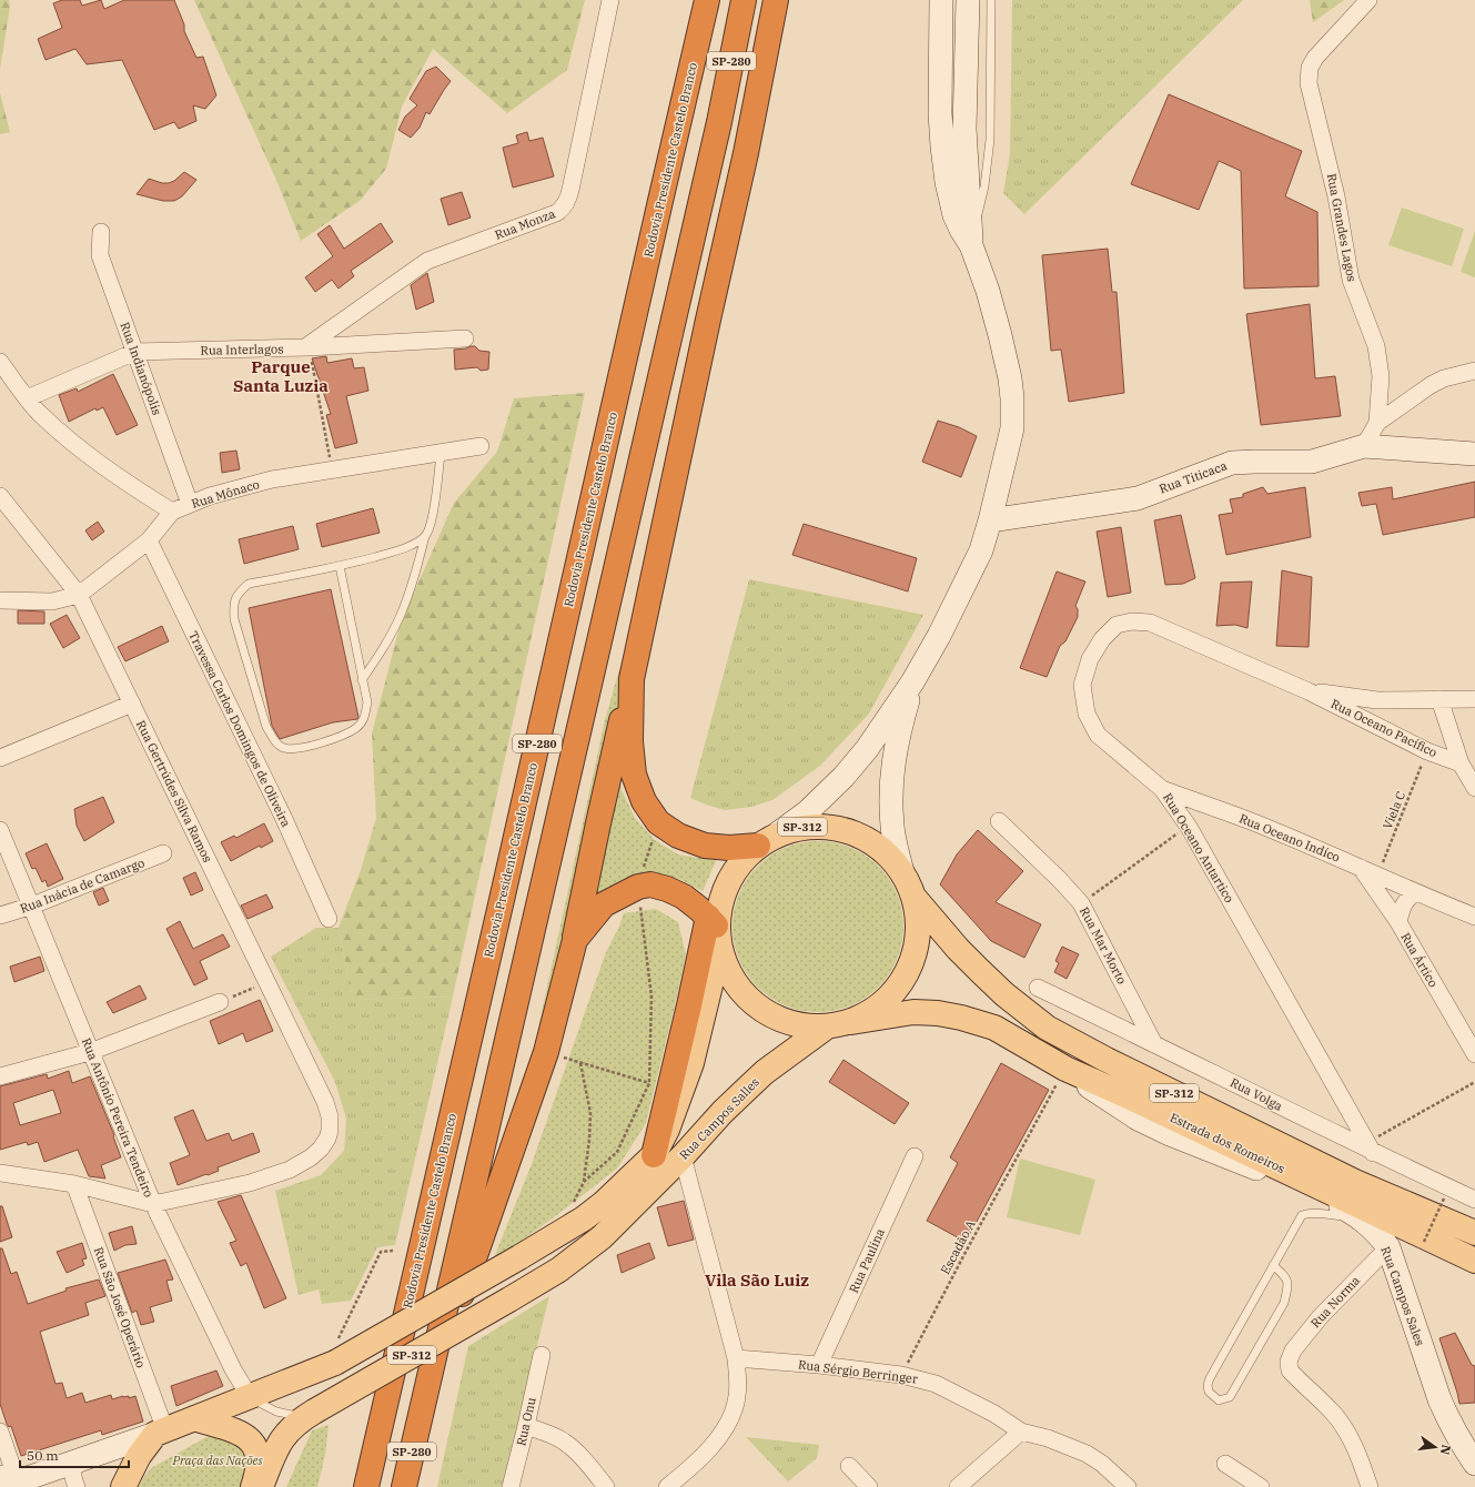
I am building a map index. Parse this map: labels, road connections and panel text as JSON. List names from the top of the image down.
{
  "streets": {
    "highway": ["SP-280", "Rodovia Presidente Castelo Branco"],
    "main road": ["SP-312", "Rua Campos Salles", "Estrada dos Romeiros"],
    "street": [
      "Rua Monza",
      "Rua Grandes Lagos",
      "Rua Interlagos",
      "Rua Indianópolis",
      "Rua Titicaca",
      "Rua Mônaco",
      "Rua Oceano Pacífico",
      "Travessa Carlos Domingos de Oliveira",
      "Rua Gertrúdes Silva Ramos",
      "Rua Oceano Indíco",
      "Rua Oceano Antartico",
      "Rua Inácia de Camargo",
      "Rua Mar Morto",
      "Rua Ártico",
      "Rua Volga",
      "Rua Antônio Pereira Tendeiro",
      "Rua Paulina",
      "Rua Campos Sales",
      "Rua Norma",
      "Rua São José Operário",
      "Rua Sérgio Berringer",
      "Rua Onu"
    ],
    "path": ["Viela C", "Escadão A"]
  },
  "crossings": [
    ["Rua Monza", "Rua Interlagos"],
    ["Rua Grandes Lagos", "Rua Titicaca"],
    ["Rua Interlagos", "Rua Indianópolis"],
    ["Rua Indianópolis", "Rua Mônaco"],
    ["Rua Oceano Pacífico", "Viela C"],
    ["Rua Oceano Pacífico", "Rua Oceano Antartico"],
    ["Rua Gertrúdes Silva Ramos", "Rua Antônio Pereira Tendeiro"],
    ["Viela C", "Rua Oceano Indíco"],
    ["SP-312", "Rua Antônio Pereira Tendeiro"],
    ["SP-312", "Rua Campos Salles"],
    ["SP-312", "Estrada dos Romeiros"],
    ["SP-312", "Rua São José Operário"],
    ["Rua Oceano Indíco", "Rua Oceano Antartico"],
    ["Rua Oceano Indíco", "Rua Ártico"],
    ["Rua Oceano Antartico", "Rua Volga"],
    ["Rua Inácia de Camargo", "Rua Antônio Pereira Tendeiro"],
    ["Rua Mar Morto", "Rua Volga"],
    ["Estrada dos Romeiros", "Escadão A"],
    ["Estrada dos Romeiros", "Rua Campos Sales"],
    ["Escadão A", "Rua Campos Sales"],
    ["Escadão A", "Rua Sérgio Berringer"],
    ["Rua Paulina", "Rua Sérgio Berringer"],
    ["Rua Campos Sales", "Rua Norma"]
  ],
  "districts": ["Parque Santa Luzia", "Vila São Luiz"],
  "parks": ["Praça das Nações"],
  "scale_bar": "50 m",
  "north": "right"
}
